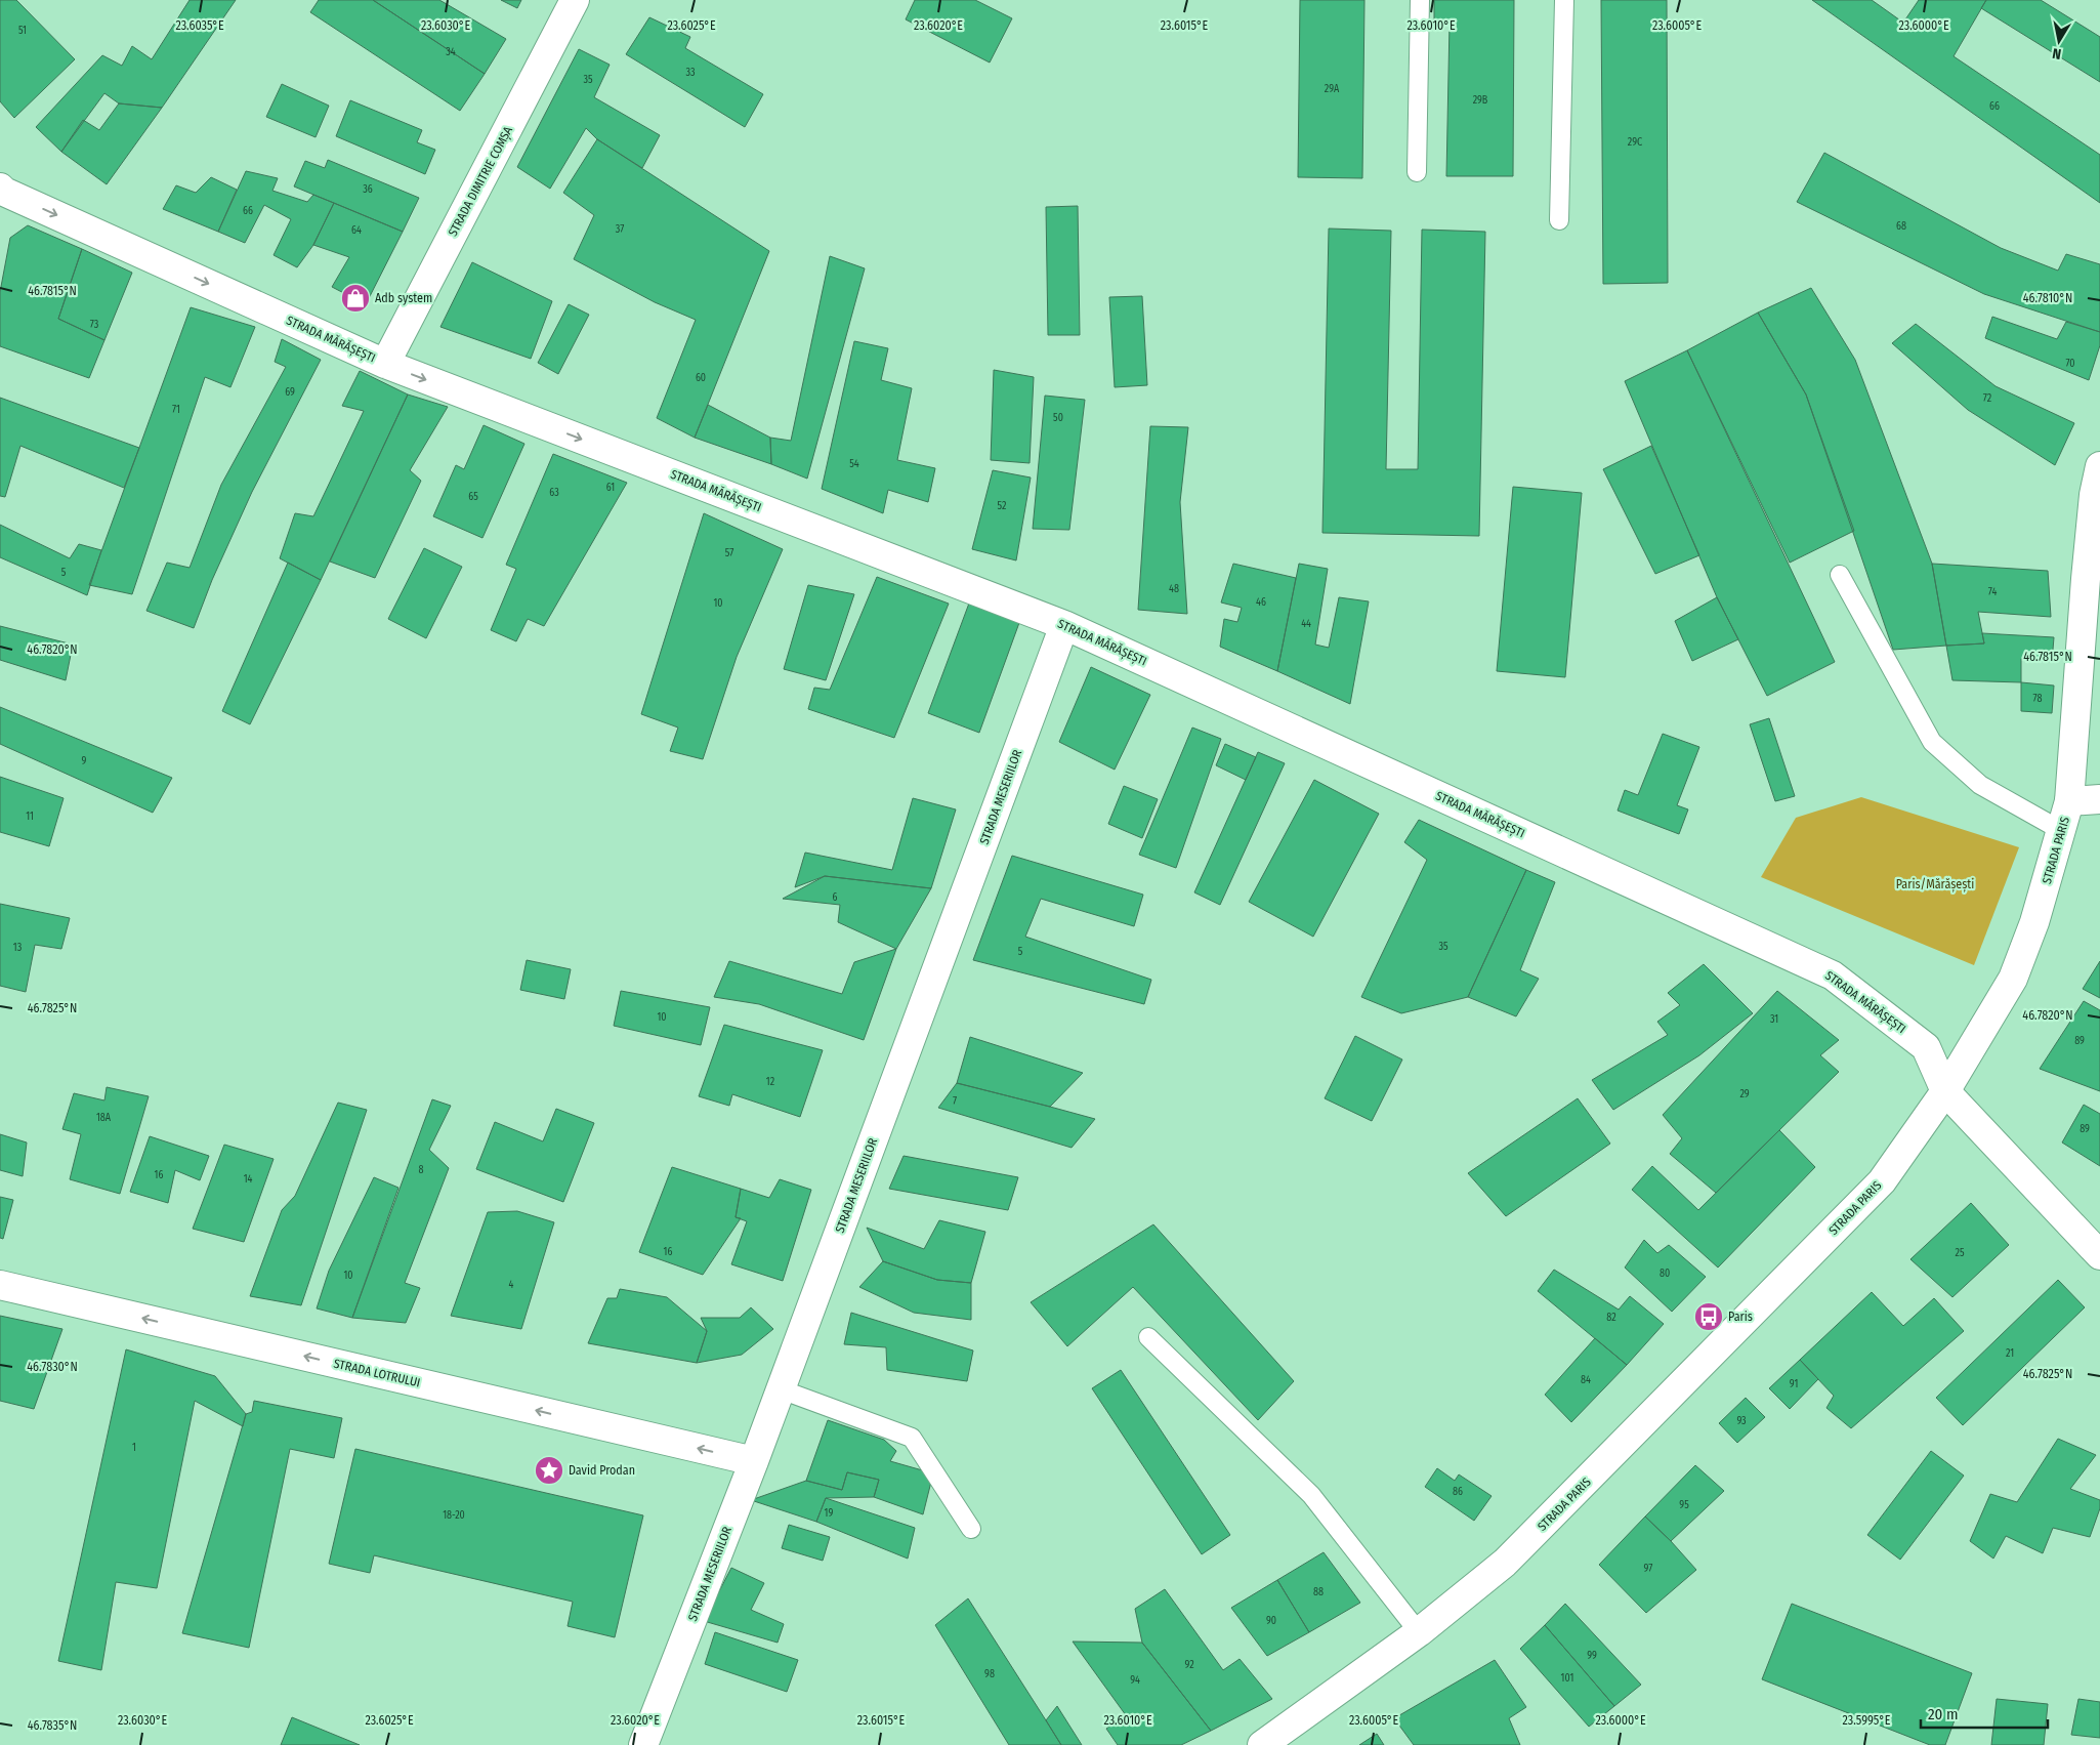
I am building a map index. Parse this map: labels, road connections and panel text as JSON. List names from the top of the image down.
{
  "streets": {
    "street": [
      "STRADA DIMITRIE COMȘA",
      "STRADA MĂRĂȘEȘTI",
      "STRADA MESERIILOR",
      "STRADA PARIS",
      "STRADA LOTRULUI"
    ]
  },
  "crossings": [
    ["STRADA DIMITRIE COMȘA", "STRADA MĂRĂȘEȘTI"],
    ["STRADA MĂRĂȘEȘTI", "STRADA MESERIILOR"],
    ["STRADA MĂRĂȘEȘTI", "STRADA PARIS"],
    ["STRADA MESERIILOR", "STRADA LOTRULUI"]
  ],
  "one_way": ["STRADA MĂRĂȘEȘTI", "STRADA LOTRULUI"],
  "parks": ["Paris/Mărășești"],
  "places": {
    "shop": ["Adb system"],
    "bus stop": ["Paris"],
    "place": ["David Prodan"]
  },
  "house_numbers": [
    "51",
    "34",
    "33",
    "35",
    "29A",
    "29B",
    "66",
    "29C",
    "36",
    "66",
    "68",
    "37",
    "64",
    "73",
    "70",
    "60",
    "69",
    "72",
    "71",
    "50",
    "54",
    "61",
    "63",
    "65",
    "52",
    "57",
    "5",
    "48",
    "74",
    "46",
    "10",
    "44",
    "78",
    "9",
    "11",
    "6",
    "35",
    "13",
    "5",
    "10",
    "31",
    "89",
    "12",
    "29",
    "7",
    "18A",
    "89",
    "8",
    "16",
    "14",
    "16",
    "25",
    "80",
    "10",
    "4",
    "82",
    "21",
    "84",
    "91",
    "93",
    "1",
    "86",
    "95",
    "19",
    "18-20",
    "97",
    "88",
    "90",
    "99",
    "92",
    "98",
    "101",
    "94"
  ],
  "scale_bar": "20 m",
  "north": "bottom",
  "coordinates": [
    "23.6035°E",
    "23.6030°E",
    "23.6025°E",
    "23.6020°E",
    "23.6015°E",
    "23.6010°E",
    "23.6005°E",
    "23.6000°E",
    "46.7815°N",
    "46.7810°N",
    "46.7820°N",
    "46.7825°N",
    "46.7830°N",
    "23.5995°E",
    "46.7835°N"
  ]
}
